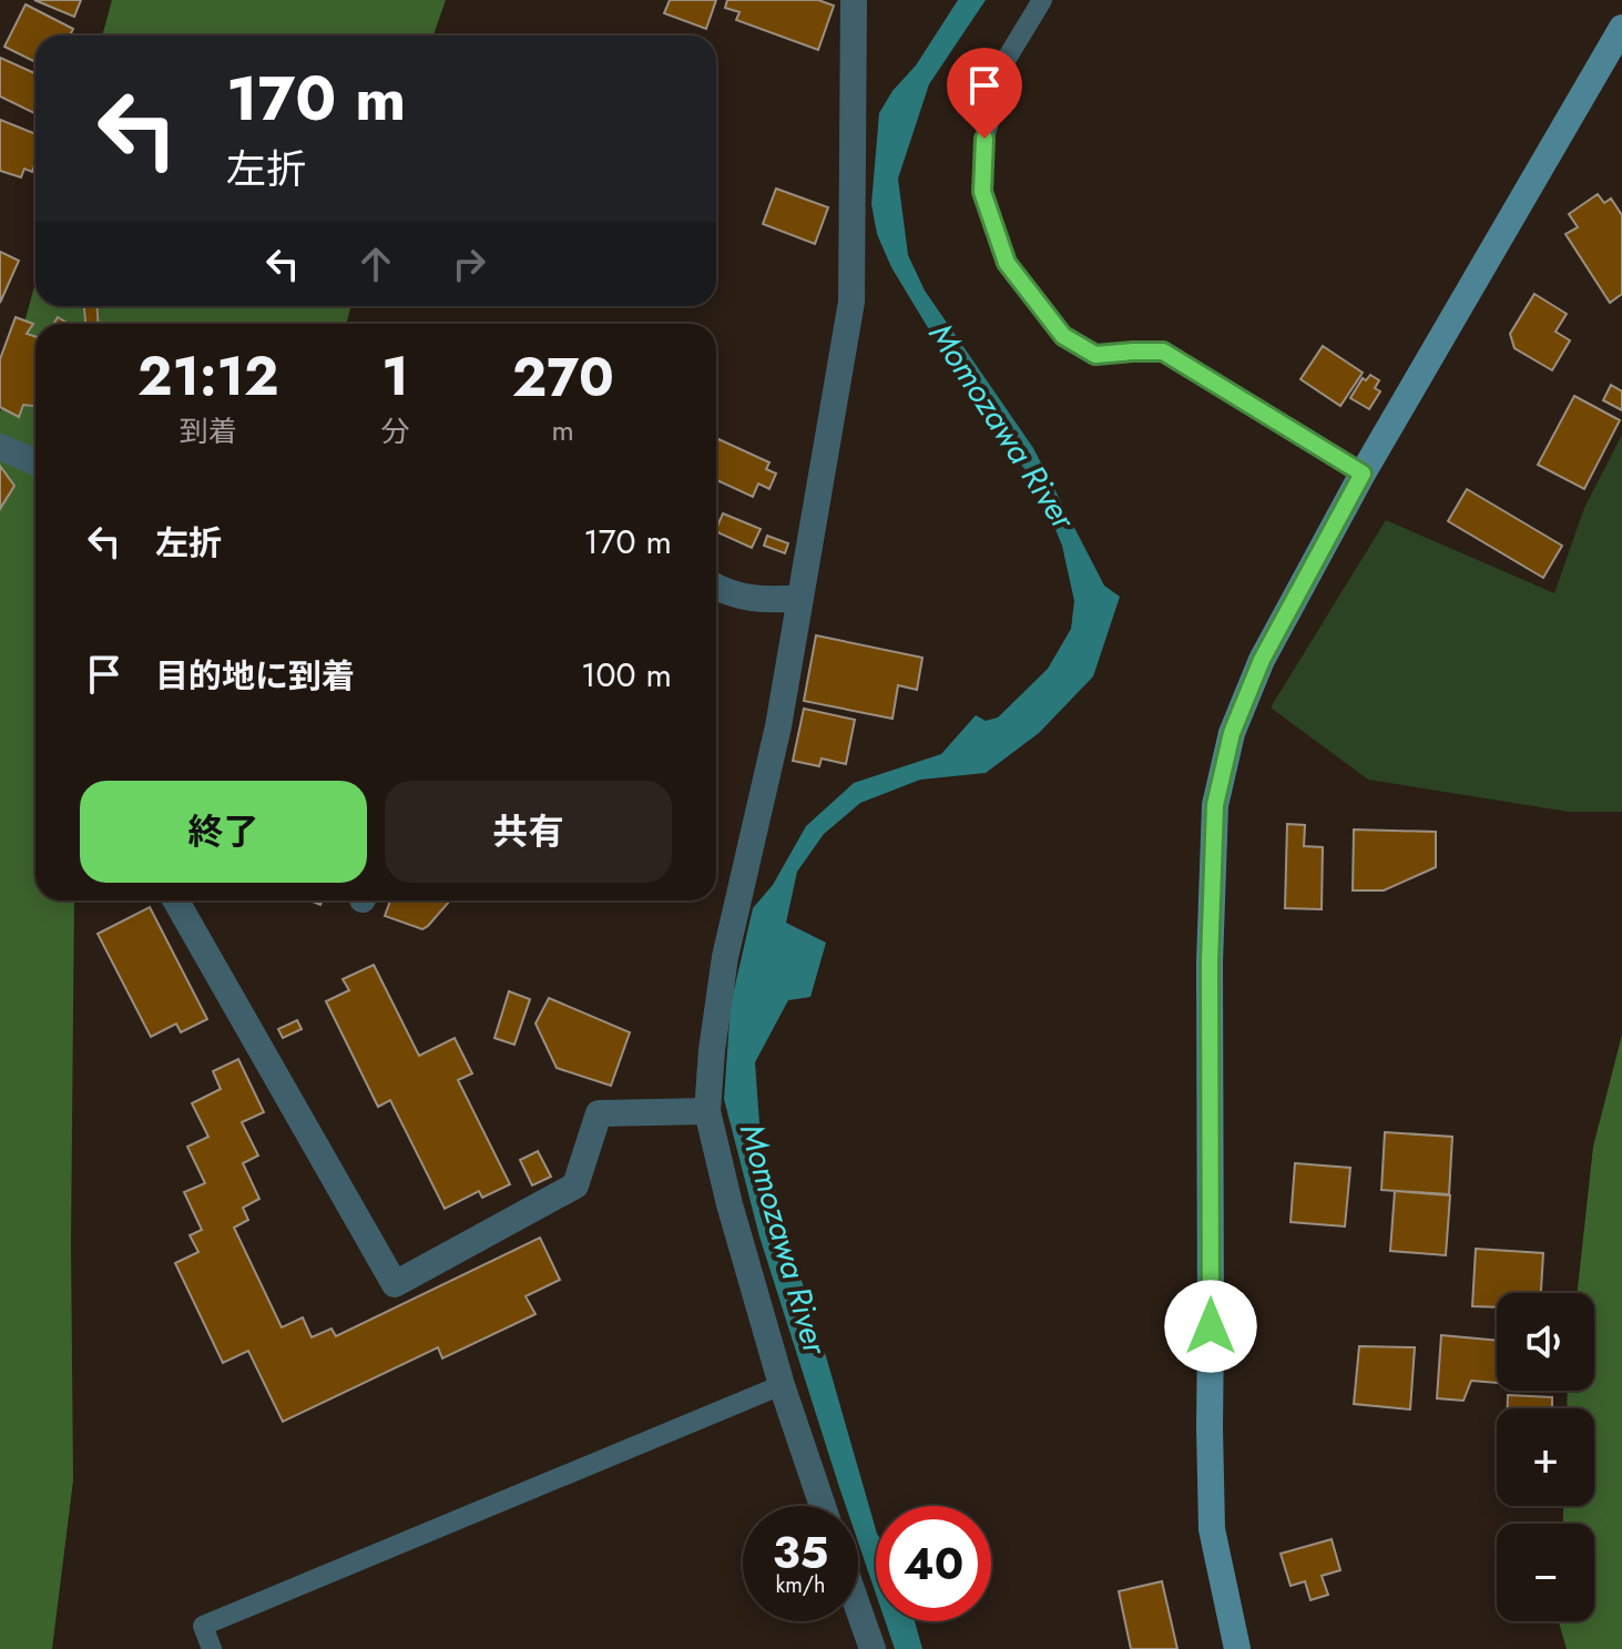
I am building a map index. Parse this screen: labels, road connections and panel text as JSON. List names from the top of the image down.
{
  "water": ["Momozawa River"],
  "page": {
    "turn": ["170 m", "左折"],
    "eta": [
      "21:12",
      "到着",
      "1",
      "分",
      "270",
      "m"
    ],
    "list": [
      {
        "name": "左折",
        "value": "170 m"
      },
      {
        "name": "目的地に到着",
        "value": "100 m"
      }
    ],
    "buttons": ["終了", "共有"],
    "map_buttons": ["+", "−"],
    "speed": "35 km/h",
    "limit": "40"
  }
}
